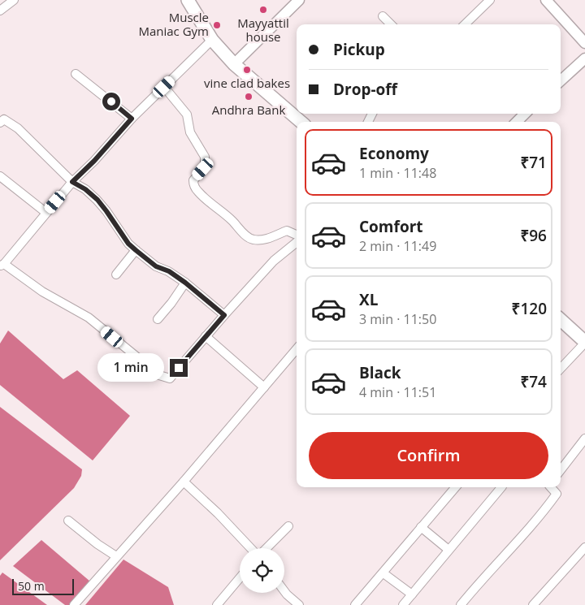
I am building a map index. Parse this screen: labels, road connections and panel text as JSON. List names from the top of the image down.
{
  "places": [
    "Mayyattil house",
    "Muscle Maniac Gym",
    "vine clad bakes",
    "Andhra Bank"
  ],
  "scale_bar": "50 m",
  "page": {
    "banner": ["Pickup", "Drop-off"],
    "list": [
      {
        "name": "Economy",
        "note": "1 min · 11:48",
        "value": "₹71"
      },
      {
        "name": "Comfort",
        "note": "2 min · 11:49",
        "value": "₹96"
      },
      {
        "name": "XL",
        "note": "3 min · 11:50",
        "value": "₹120"
      },
      {
        "name": "Black",
        "note": "4 min · 11:51",
        "value": "₹74"
      }
    ],
    "bubble": "1 min",
    "buttons": "Confirm",
    "scale": "50 m"
  }
}
